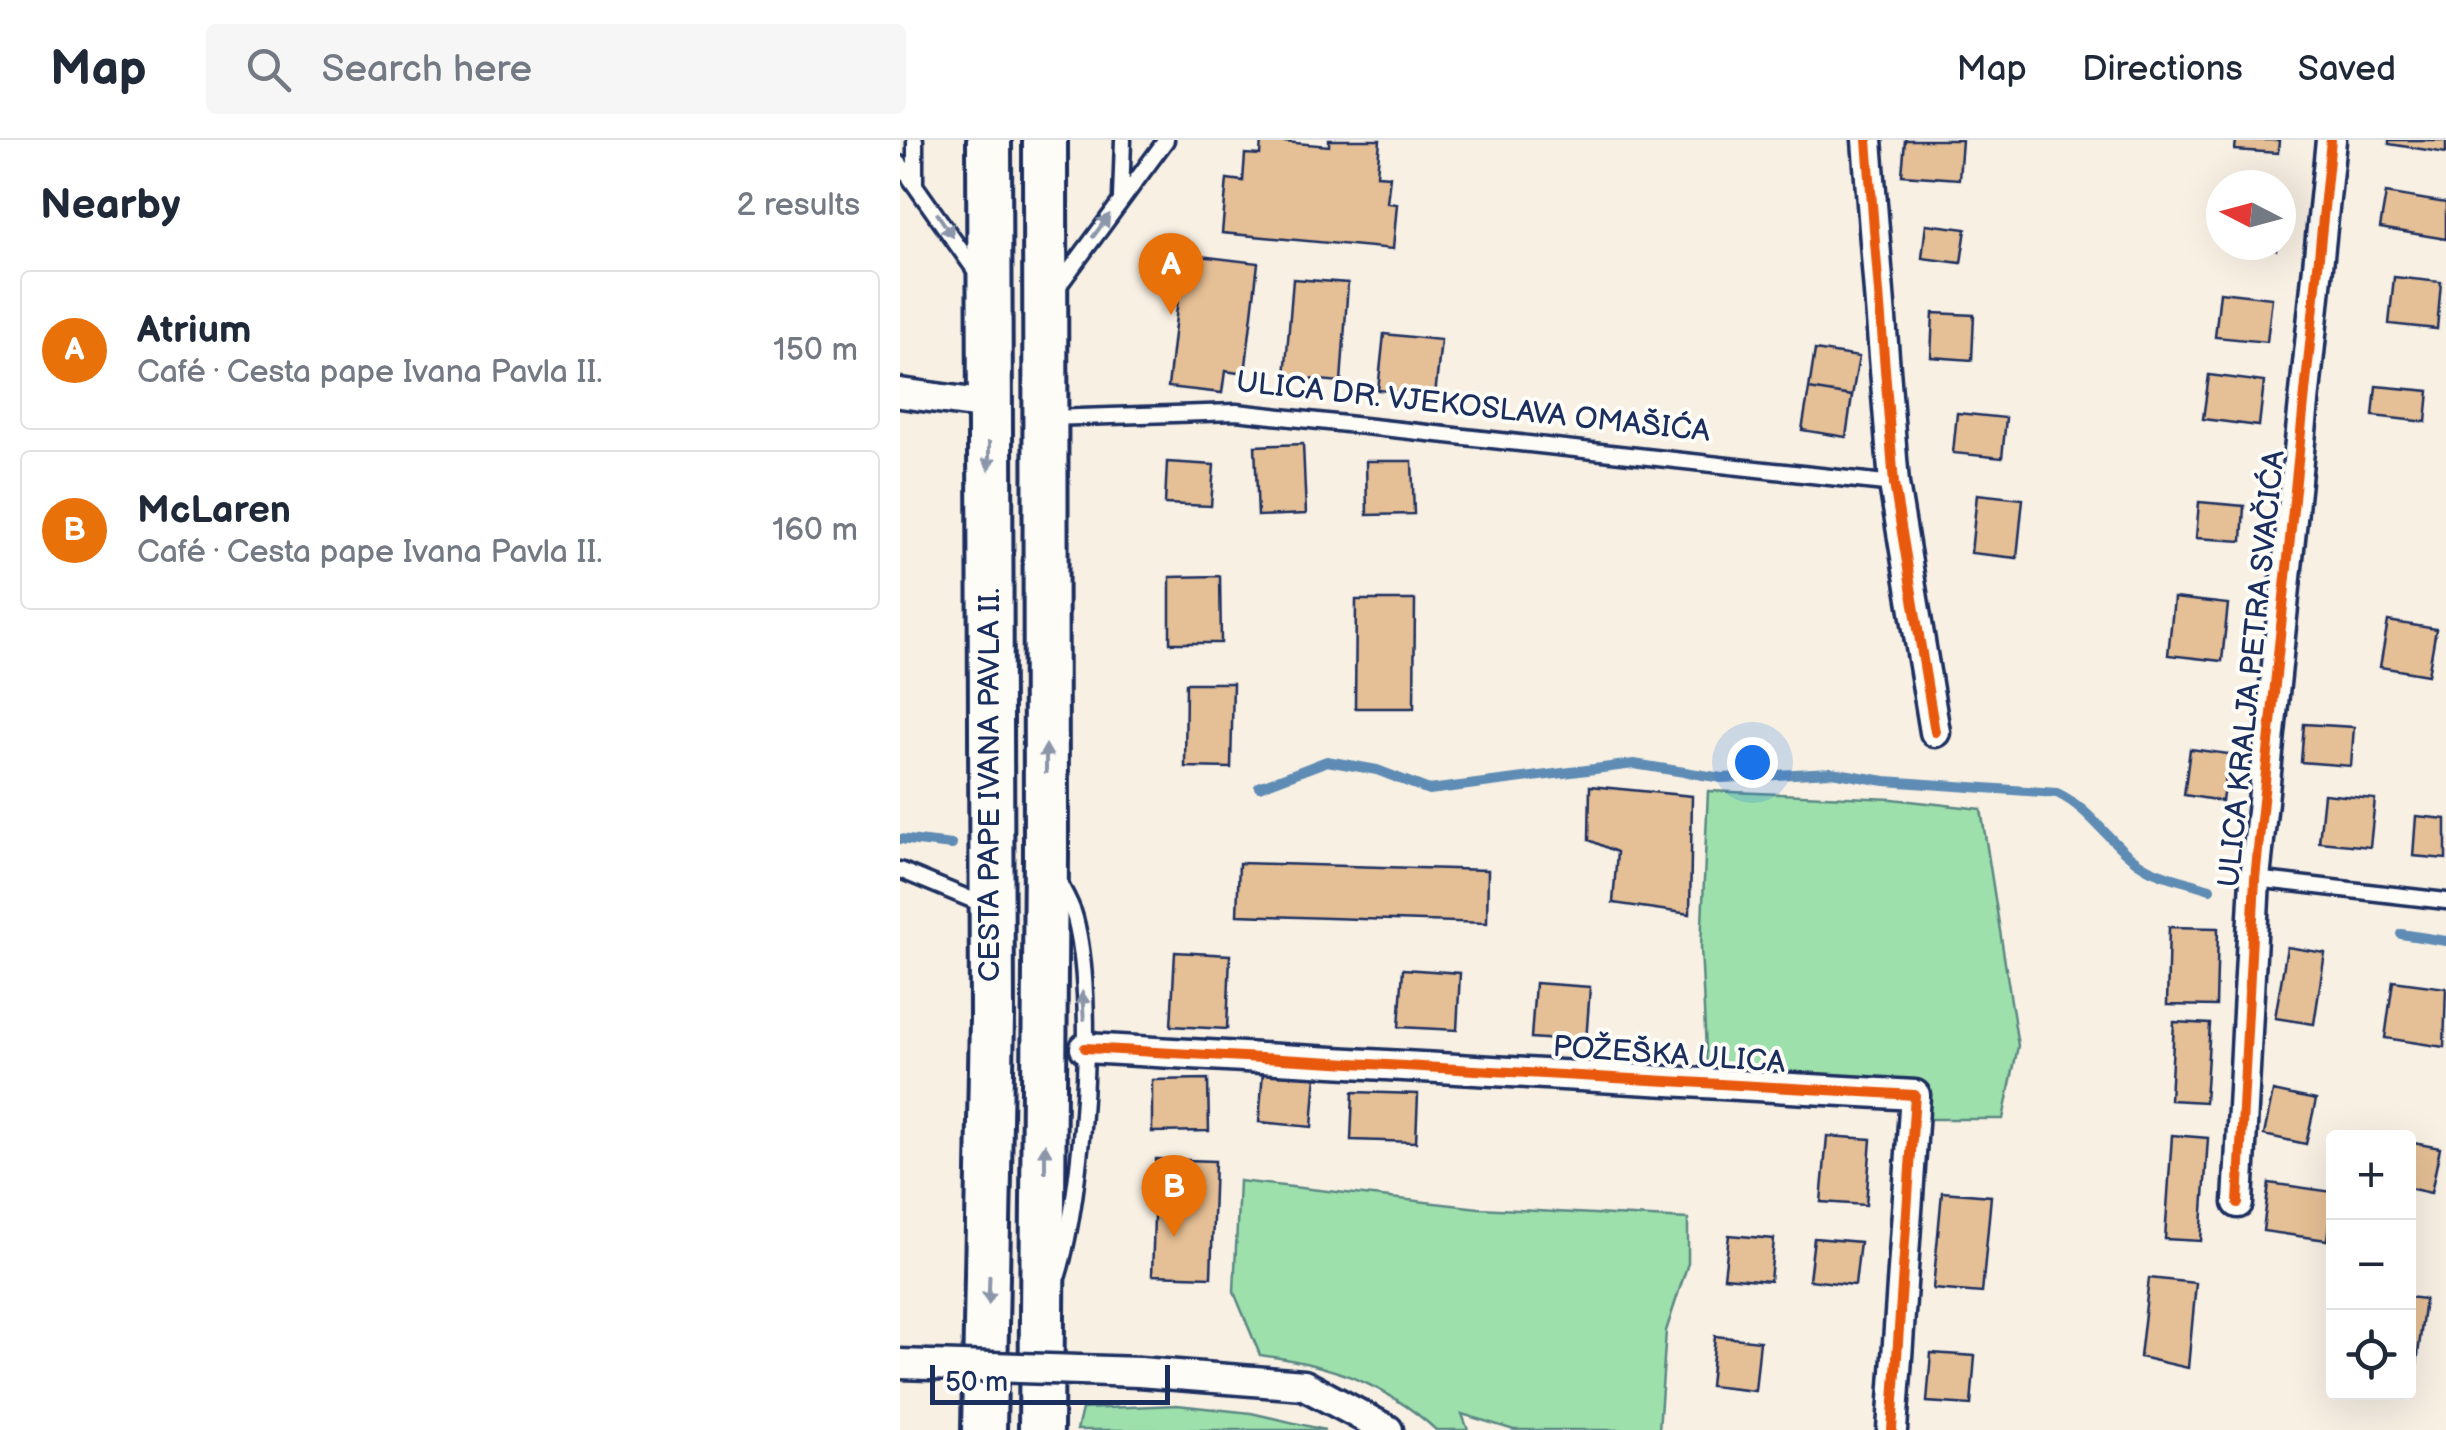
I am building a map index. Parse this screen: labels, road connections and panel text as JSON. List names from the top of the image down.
{
  "streets": {
    "main road": ["CESTA PAPE IVANA PAVLA II."],
    "street": ["ULICA KRALJA PETRA SVAČIĆA", "POŽEŠKA ULICA"],
    "lane": ["ULICA DR. VJEKOSLAVA OMAŠIĆA"]
  },
  "crossings": [
    ["ULICA DR. VJEKOSLAVA OMAŠIĆA", "CESTA PAPE IVANA PAVLA II."]
  ],
  "scale_bar": "50 m",
  "north": "left",
  "page": {
    "header": "Map",
    "search": "Search here",
    "nav": ["Map", "Directions", "Saved"],
    "heading": ["Nearby", "2 results"],
    "pins": ["A", "B"],
    "list": [
      {
        "mark": "A",
        "name": "Atrium",
        "note": "Café · Cesta pape Ivana Pavla II.",
        "value": "150 m"
      },
      {
        "mark": "B",
        "name": "McLaren",
        "note": "Café · Cesta pape Ivana Pavla II.",
        "value": "160 m"
      }
    ],
    "map_buttons": ["+", "−"],
    "scale": "50 m"
  }
}
